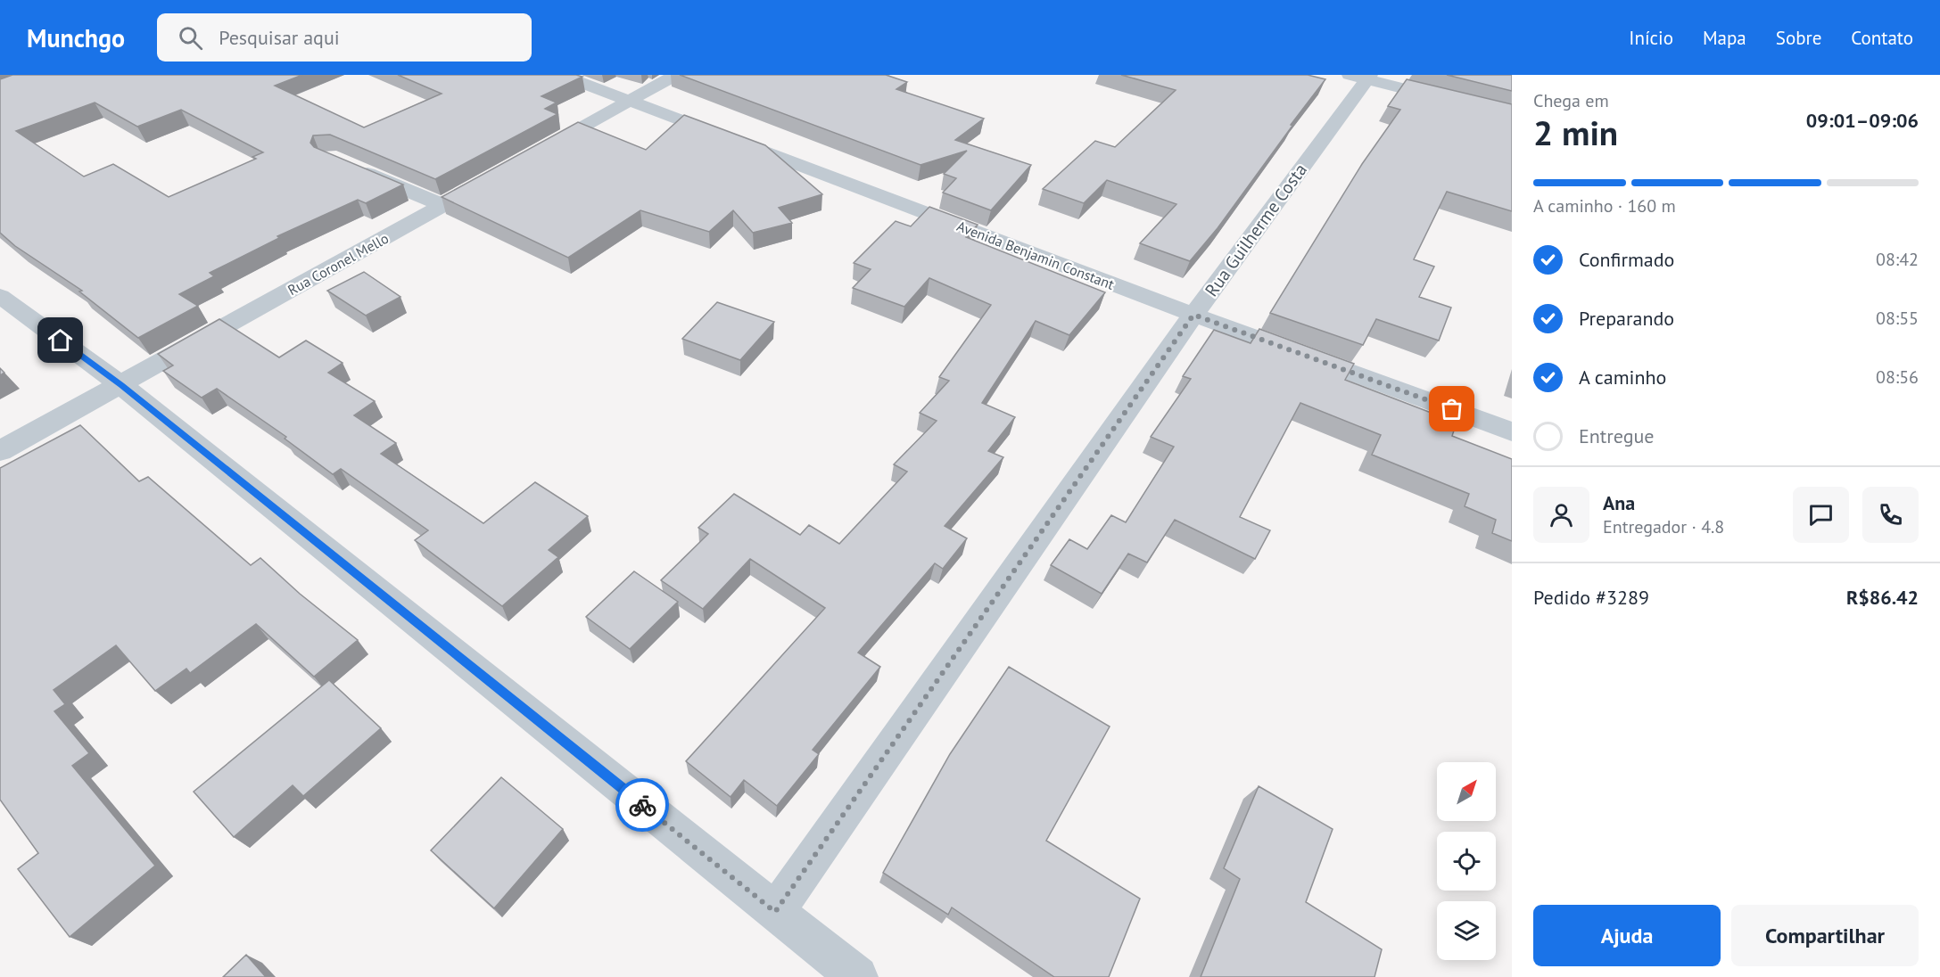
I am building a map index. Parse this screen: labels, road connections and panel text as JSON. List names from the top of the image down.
{
  "streets": {
    "street": ["Rua Guilherme Costa", "Avenida Benjamin Constant", "Rua Coronel Mello"]
  },
  "crossings": [
    ["Rua Guilherme Costa", "Avenida Benjamin Constant"]
  ],
  "north": "top right",
  "page": {
    "header": "Munchgo",
    "search": "Pesquisar aqui",
    "nav": [
      "Início",
      "Mapa",
      "Sobre",
      "Contato"
    ],
    "heading": ["2 min", "Chega em", "09:01–09:06"],
    "panel": [
      "Ana",
      "Entregador · 4.8",
      "Pedido #3289",
      "R$86.42"
    ],
    "bar": "A caminho · 160 m",
    "list": [
      ["Confirmado", "08:42"],
      ["Preparando", "08:55"],
      ["A caminho", "08:56"],
      "Entregue"
    ],
    "buttons": ["Ajuda", "Compartilhar"]
  }
}
